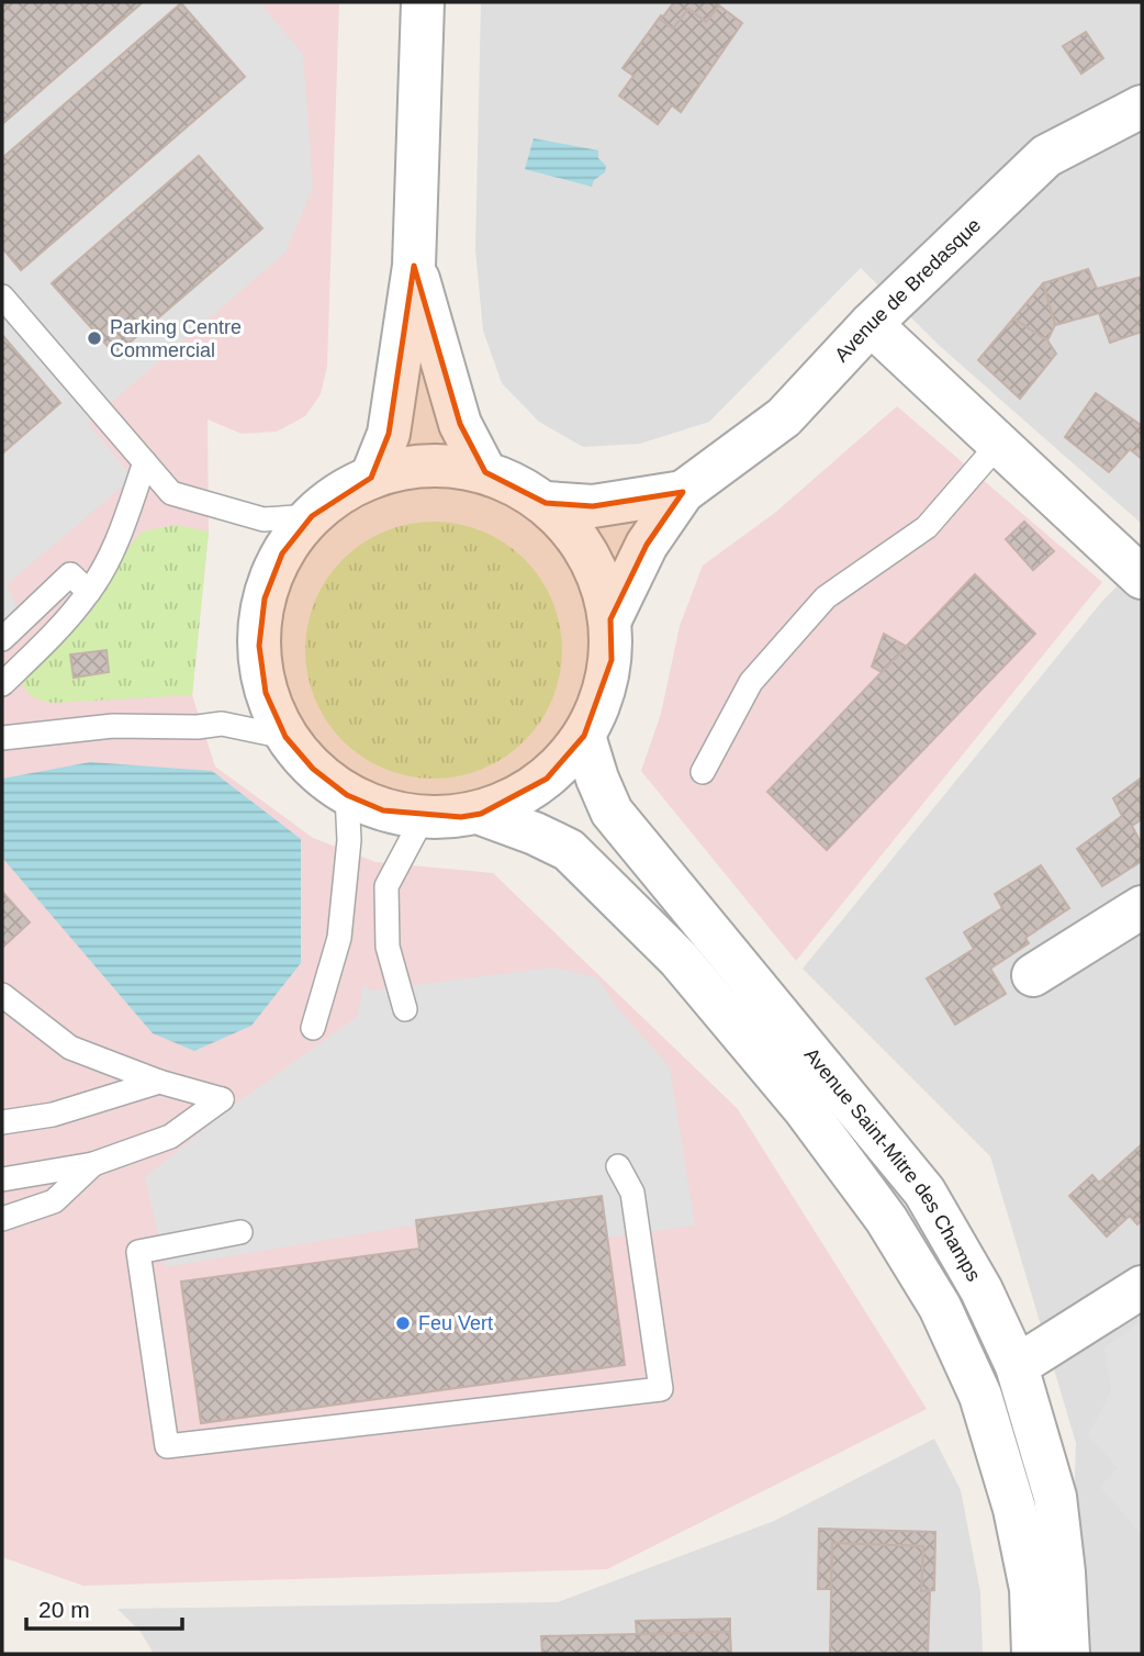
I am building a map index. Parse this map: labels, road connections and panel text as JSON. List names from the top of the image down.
{
  "streets": {
    "street": ["Avenue de Bredasque", "Avenue Saint-Mitre des Champs"]
  },
  "places": ["Parking Centre Commercial", "Feu Vert"],
  "scale_bar": "20 m"
}
